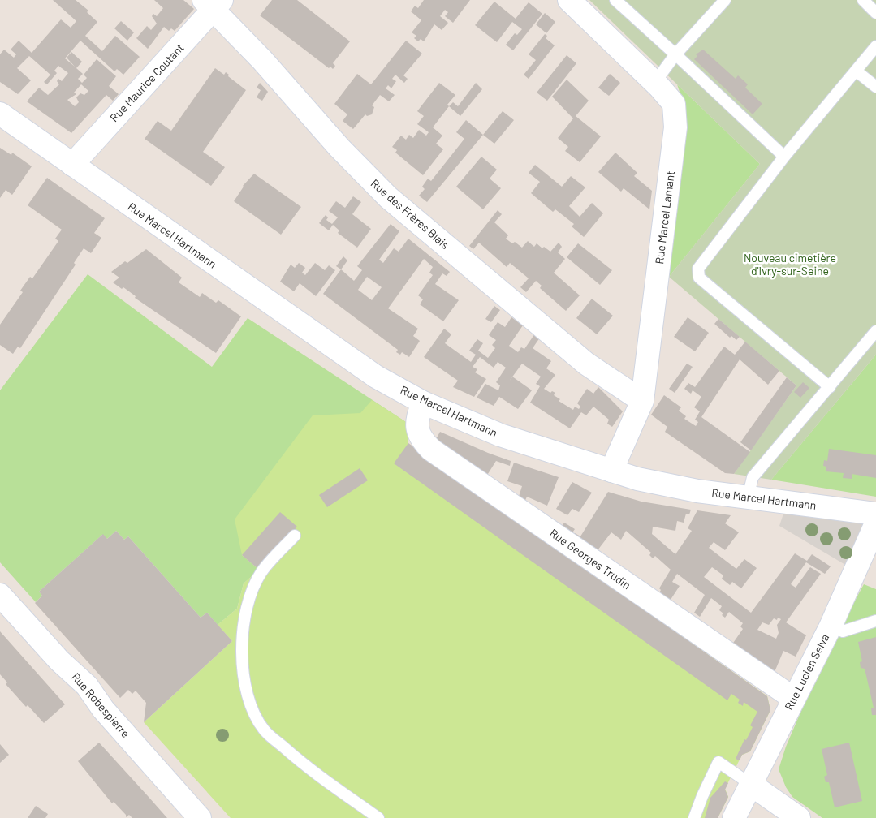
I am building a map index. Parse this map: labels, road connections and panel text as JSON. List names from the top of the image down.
{
  "streets": {
    "street": [
      "Rue Maurice Coutant",
      "Rue des Frères Blais",
      "Rue Marcel Lamant",
      "Rue Marcel Hartmann",
      "Rue Georges Trudin",
      "Rue Lucien Selva",
      "Rue Robespierre"
    ]
  },
  "crossings": [
    ["Rue Maurice Coutant", "Rue des Frères Blais"],
    ["Rue Maurice Coutant", "Rue Marcel Hartmann"],
    ["Rue des Frères Blais", "Rue Marcel Lamant"],
    ["Rue Marcel Lamant", "Rue Marcel Hartmann"],
    ["Rue Marcel Hartmann", "Rue Georges Trudin"],
    ["Rue Georges Trudin", "Rue Lucien Selva"]
  ],
  "parks": ["Nouveau cimetière d'Ivry-sur-Seine"]
}
